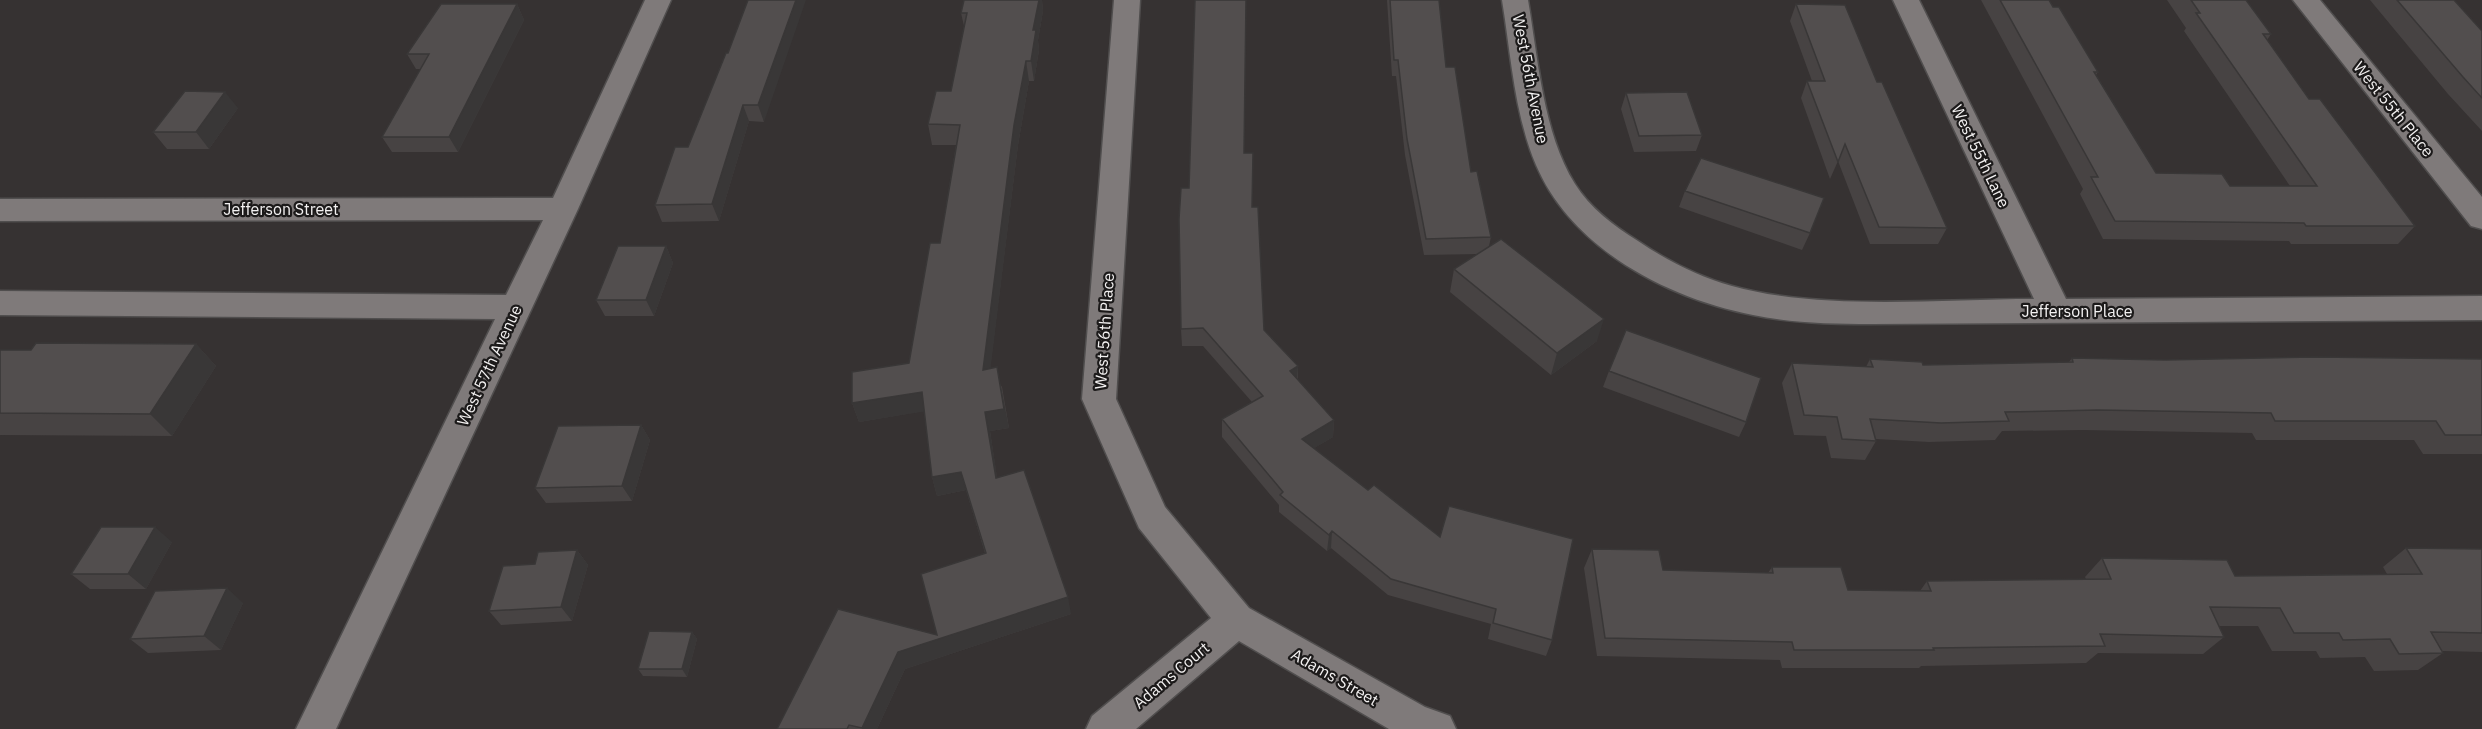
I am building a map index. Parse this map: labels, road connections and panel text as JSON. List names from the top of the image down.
{
  "streets": {
    "street": [
      "West 56th Avenue",
      "West 55th Place",
      "West 55th Lane",
      "Jefferson Street",
      "Jefferson Place",
      "West 56th Place",
      "West 57th Avenue",
      "Adams Court",
      "Adams Street"
    ]
  },
  "crossings": [
    ["West 56th Avenue", "Jefferson Place"],
    ["West 55th Lane", "Jefferson Place"],
    ["Jefferson Street", "West 57th Avenue"],
    ["West 56th Place", "Adams Court"],
    ["West 56th Place", "Adams Street"],
    ["Adams Court", "Adams Street"]
  ]
}
